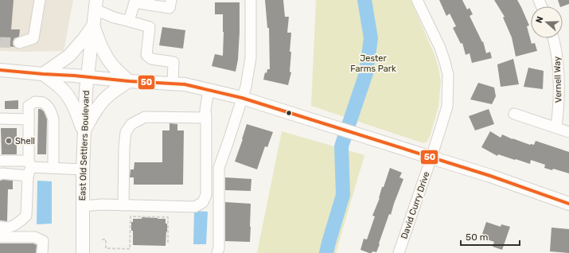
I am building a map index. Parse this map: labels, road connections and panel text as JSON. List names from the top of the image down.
{
  "streets": {
    "main road": ["East Old Settlers Boulevard"],
    "street": ["Vernell Way", "David Curry Drive"]
  },
  "parks": ["Jester Farms Park"],
  "places": ["Shell"],
  "lines": ["transit line 50"],
  "scale_bar": "50 m",
  "north": "left"
}
